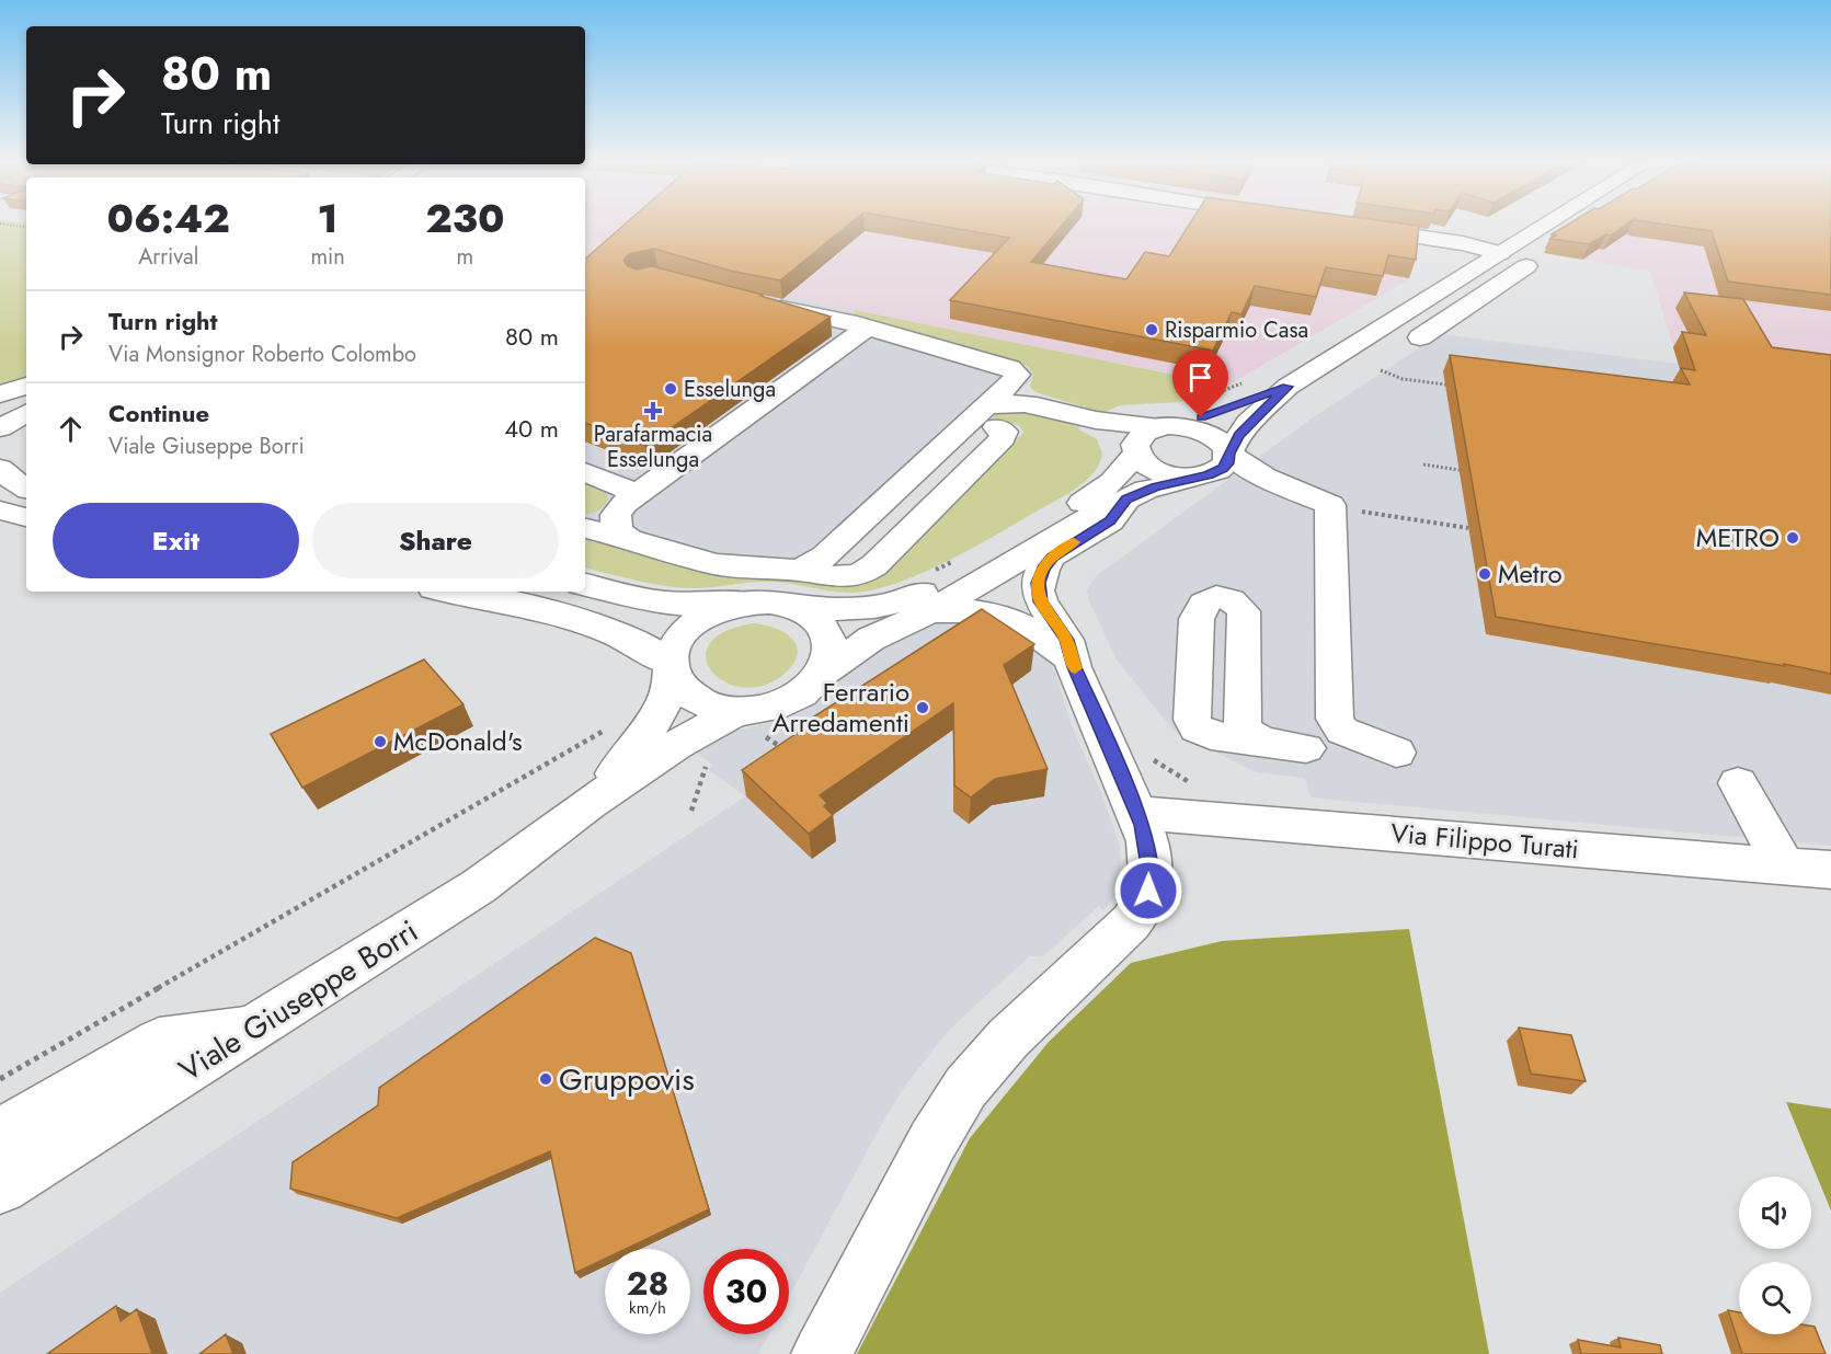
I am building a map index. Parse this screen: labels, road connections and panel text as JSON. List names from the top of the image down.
{
  "streets": {
    "main road": ["Via Filippo Turati", "Viale Giuseppe Borri"]
  },
  "places": {
    "other": [
      "Risparmio Casa",
      "Esselunga",
      "METRO",
      "Metro",
      "Ferrario Arredamenti",
      "McDonald's",
      "Gruppovis"
    ],
    "health": ["Parafarmacia Esselunga"]
  },
  "page": {
    "turn": ["80 m", "Turn right"],
    "eta": [
      "06:42",
      "Arrival",
      "1",
      "min",
      "230",
      "m"
    ],
    "list": [
      {
        "name": "Turn right",
        "note": "Via Monsignor Roberto Colombo",
        "value": "80 m"
      },
      {
        "name": "Continue",
        "note": "Viale Giuseppe Borri",
        "value": "40 m"
      }
    ],
    "buttons": ["Exit", "Share"],
    "speed": "28 km/h",
    "limit": "30"
  }
}
